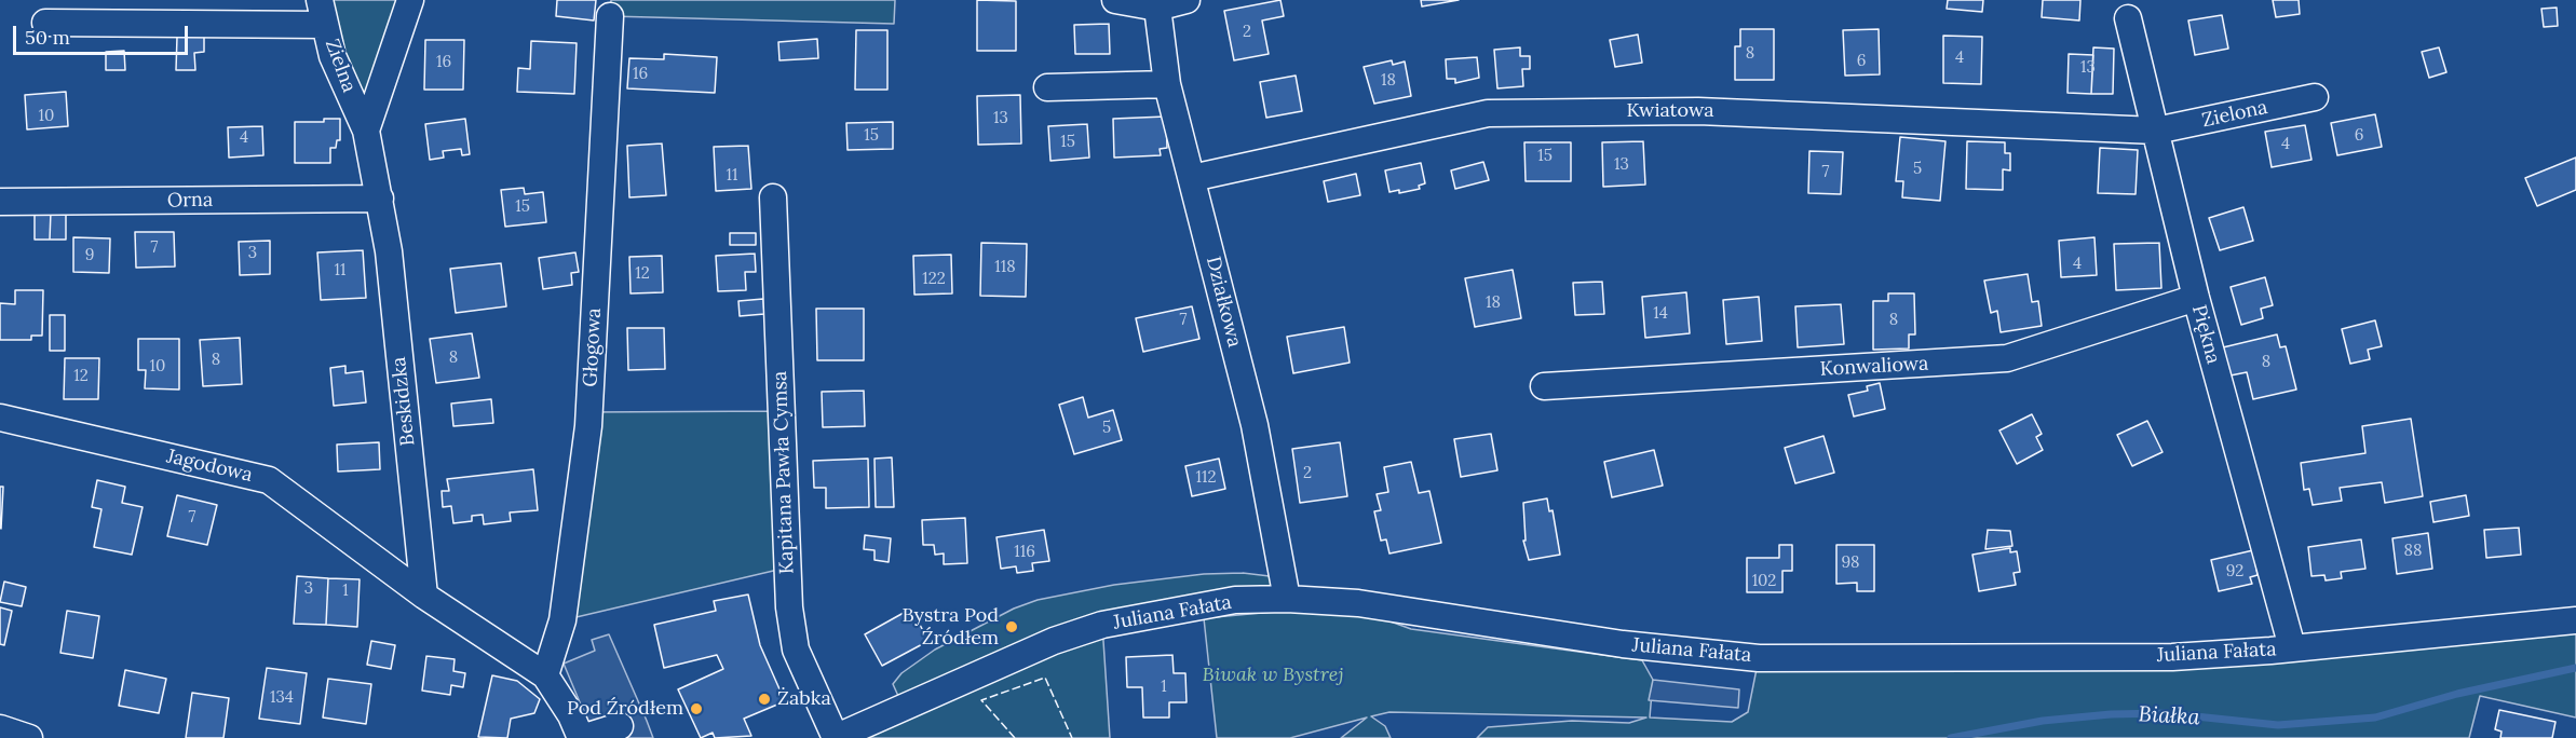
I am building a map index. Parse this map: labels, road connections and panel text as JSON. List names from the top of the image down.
{
  "streets": {
    "street": [
      "Zielna",
      "Kwiatowa",
      "Zielona",
      "Orna",
      "Działkowa",
      "Piękna",
      "Głogowa",
      "Konwaliowa",
      "Beskidzka",
      "Jagodowa",
      "Kapitana Pawła Cymsa",
      "Juliana Fałata"
    ]
  },
  "crossings": [
    ["Zielna", "Beskidzka"],
    ["Kwiatowa", "Zielona"],
    ["Kwiatowa", "Działkowa"],
    ["Kwiatowa", "Piękna"],
    ["Zielona", "Piękna"],
    ["Orna", "Beskidzka"],
    ["Działkowa", "Juliana Fałata"],
    ["Piękna", "Konwaliowa"],
    ["Piękna", "Juliana Fałata"],
    ["Beskidzka", "Jagodowa"],
    ["Kapitana Pawła Cymsa", "Juliana Fałata"]
  ],
  "water": ["Białka"],
  "parks": ["Biwak w Bystrej"],
  "places": ["Bystra Pod Źródłem", "Żabka", "Pod Źródłem"],
  "house_numbers": [
    "2",
    "8",
    "4",
    "6",
    "16",
    "13",
    "16",
    "18",
    "10",
    "13",
    "15",
    "6",
    "4",
    "15",
    "4",
    "15",
    "13",
    "5",
    "7",
    "11",
    "15",
    "7",
    "3",
    "9",
    "4",
    "118",
    "11",
    "12",
    "122",
    "18",
    "14",
    "7",
    "8",
    "8",
    "8",
    "8",
    "10",
    "12",
    "5",
    "2",
    "112",
    "7",
    "88",
    "116",
    "98",
    "92",
    "102",
    "3",
    "1",
    "1",
    "134"
  ],
  "scale_bar": "50 m"
}
